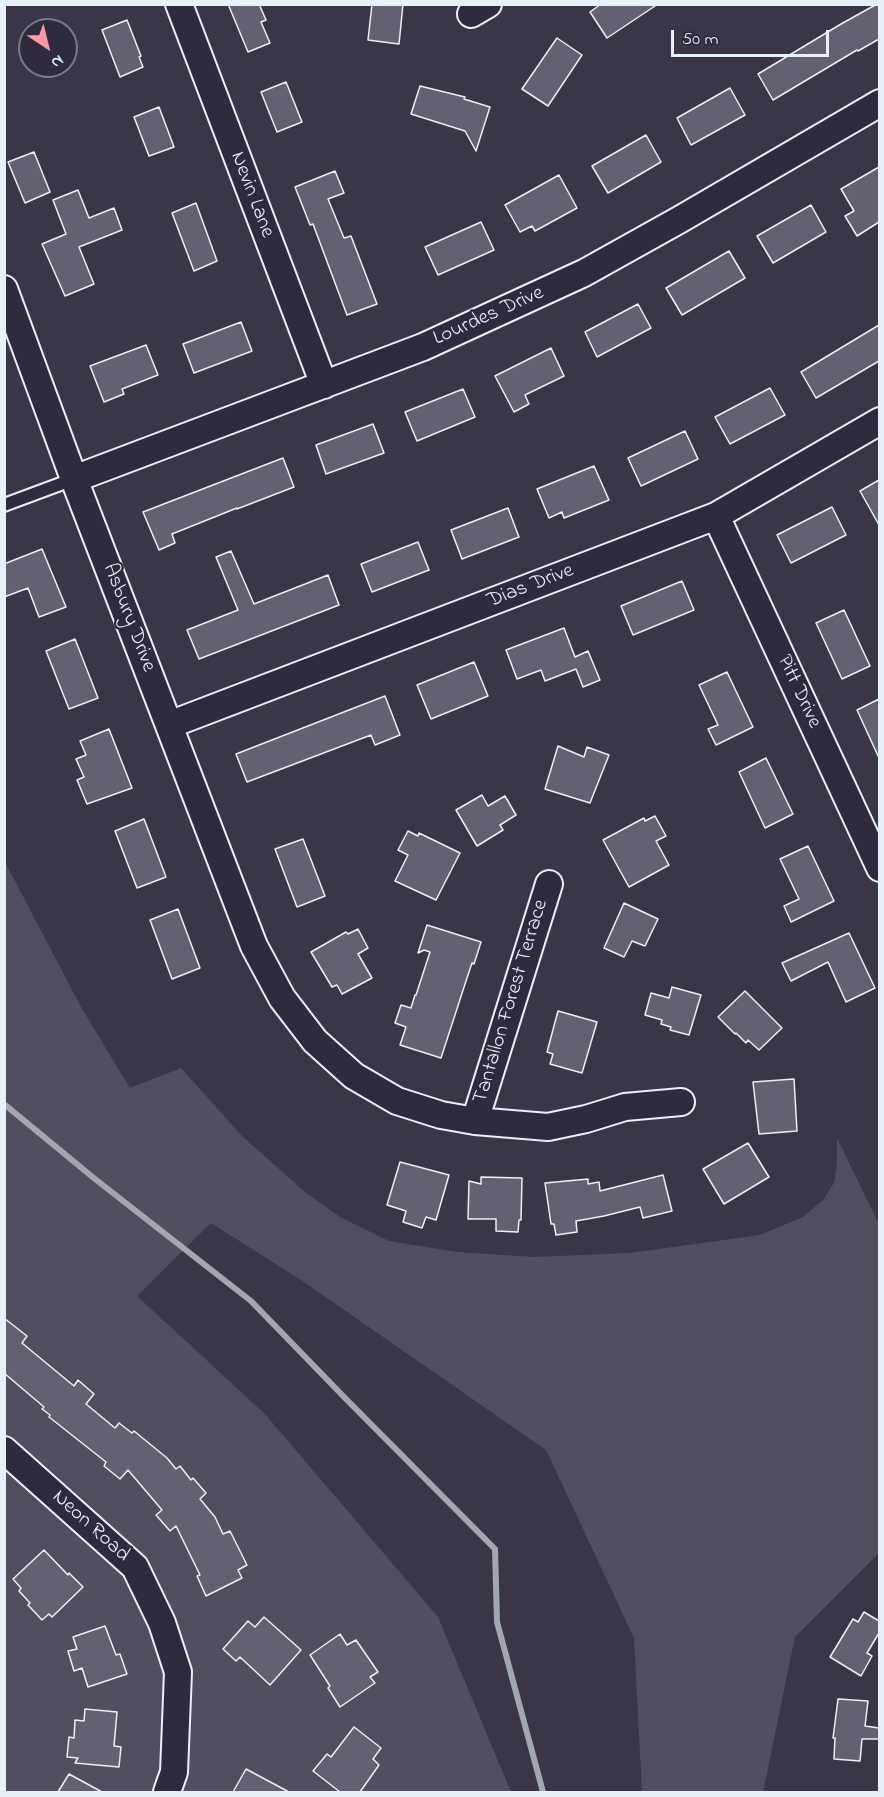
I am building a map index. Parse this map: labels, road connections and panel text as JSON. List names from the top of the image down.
{
  "streets": {
    "street": [
      "Nevin Lane",
      "Lourdes Drive",
      "Dias Drive",
      "Asbury Drive",
      "Pitt Drive",
      "Tantallon Forest Terrace",
      "Neon Road"
    ]
  },
  "crossings": [
    ["Nevin Lane", "Lourdes Drive"],
    ["Lourdes Drive", "Asbury Drive"],
    ["Dias Drive", "Asbury Drive"],
    ["Dias Drive", "Pitt Drive"],
    ["Asbury Drive", "Tantallon Forest Terrace"]
  ],
  "scale_bar": "50 m",
  "north": "bottom right"
}
